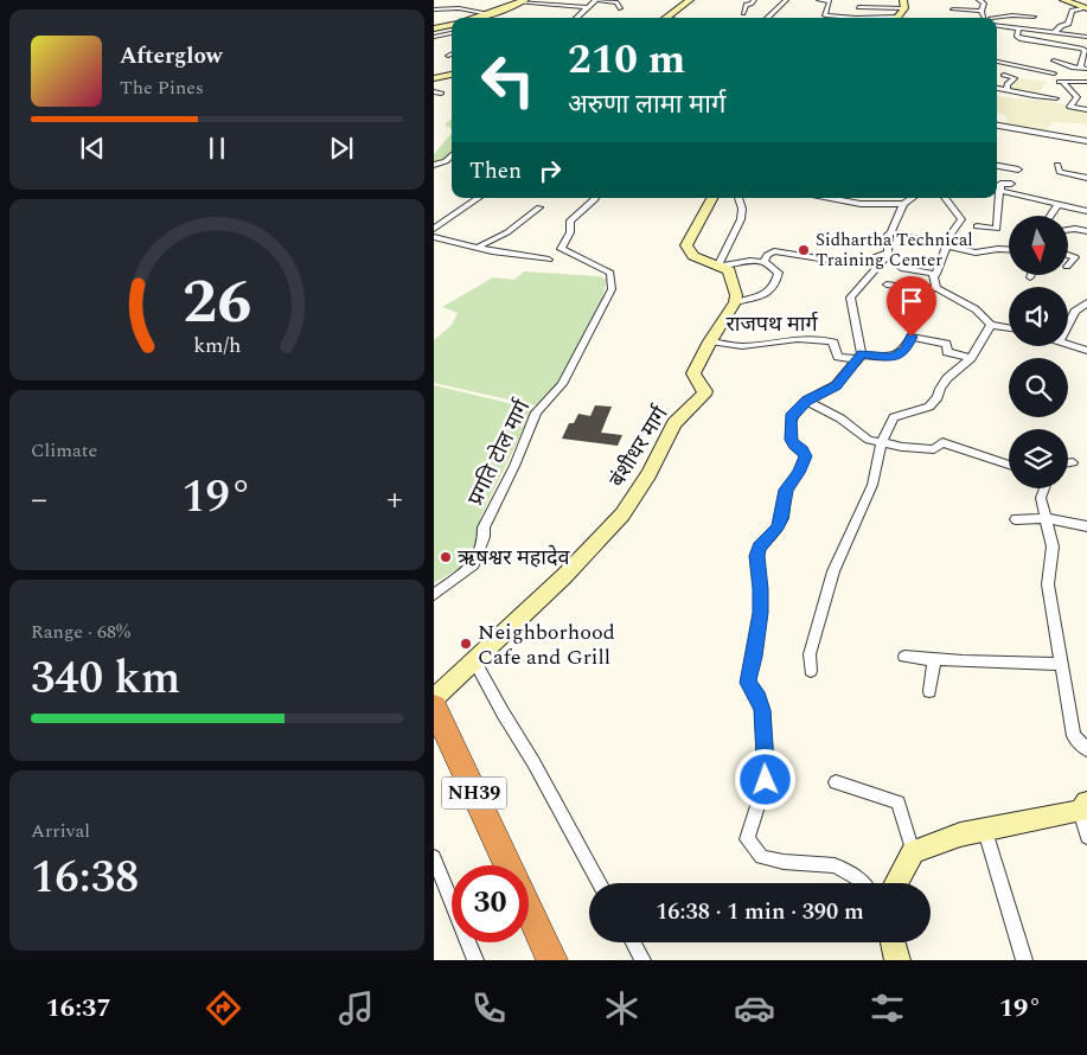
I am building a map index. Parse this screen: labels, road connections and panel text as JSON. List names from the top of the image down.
{
  "streets": {
    "highway": ["NH39"],
    "main road": ["बंशीधर मार्ग"],
    "street": ["राजपथ मार्ग", "प्रगति टोल मार्ग"]
  },
  "crossings": [
    ["राजपथ मार्ग", "बंशीधर मार्ग"]
  ],
  "places": ["Sidhartha Technical Training Center", "ऋषश्वर महादेव", "Neighborhood Cafe and Grill"],
  "north": "bottom",
  "page": {
    "turn": ["210 m", "अरुणा लामा मार्ग"],
    "song": ["Afterglow", "The Pines"],
    "then": "Then",
    "tile": [
      "Climate",
      ["Range · 68%", "340 km"],
      ["Arrival", "16:38"]
    ],
    "heat": ["−", "19°", "+"],
    "limit": "30",
    "trip": "16:38 · 1 min · 390 m",
    "tabs": ["16:37", "19°"],
    "gauge": ["26", "km/h"]
  }
}
